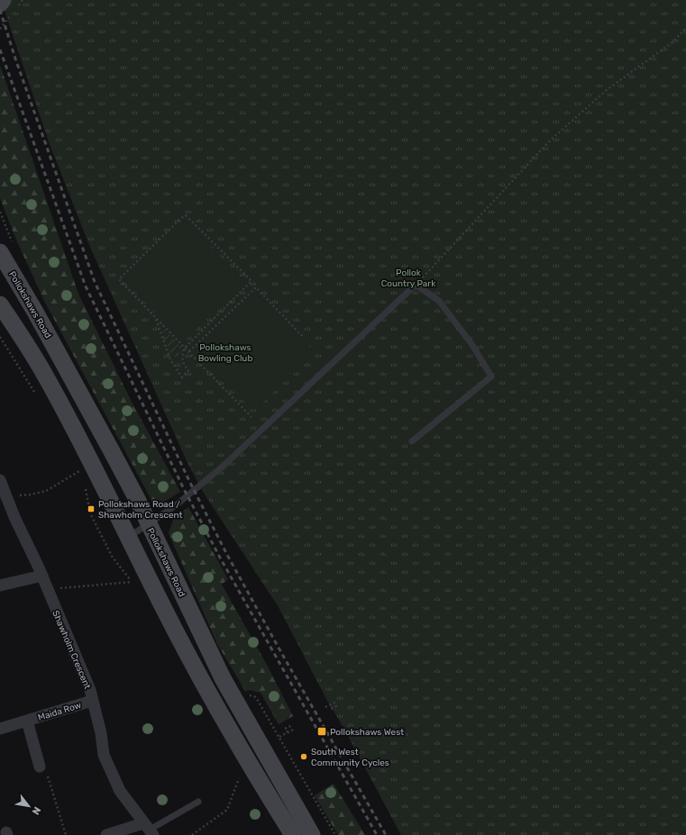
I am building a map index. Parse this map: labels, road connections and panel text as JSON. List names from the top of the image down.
{
  "streets": {
    "main road": ["Pollokshaws Road"],
    "street": ["Shawholm Crescent", "Maida Row"]
  },
  "crossings": [
    ["Shawholm Crescent", "Maida Row"]
  ],
  "parks": ["Pollok Country Park", "Pollokshaws Bowling Club"],
  "places": {
    "transit": ["Pollokshaws Road / Shawholm Crescent", "Pollokshaws West"],
    "other": ["South West Community Cycles"]
  },
  "north": "bottom right"
}
